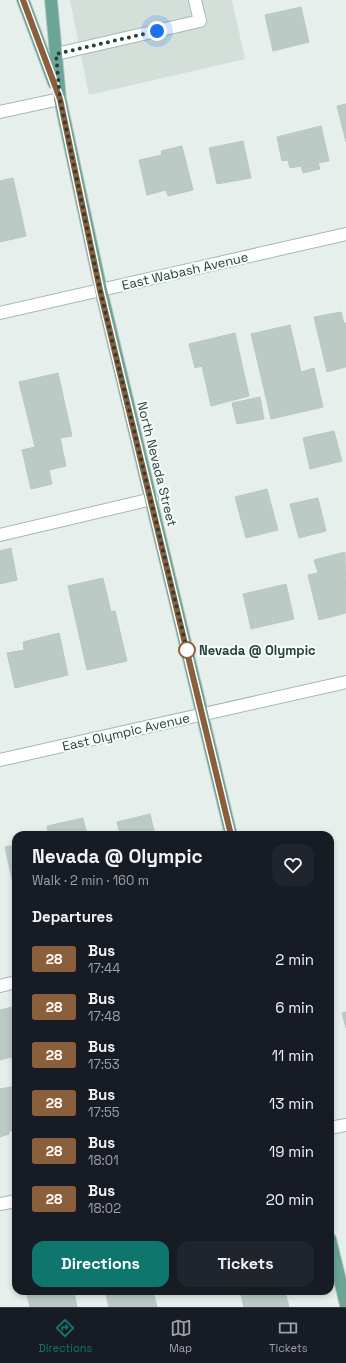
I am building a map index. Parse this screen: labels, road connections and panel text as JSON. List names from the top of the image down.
{
  "streets": {
    "main road": ["North Nevada Street"],
    "street": ["East Wabash Avenue", "East Olympic Avenue"]
  },
  "crossings": [
    ["East Wabash Avenue", "North Nevada Street"],
    ["North Nevada Street", "East Olympic Avenue"]
  ],
  "places": ["Nevada @ Olympic"],
  "lines": ["bus line 28"],
  "page": {
    "heading": [
      ["Nevada @ Olympic", "Walk · 2 min · 160 m"],
      "Departures"
    ],
    "list": [
      {
        "mark": "28",
        "name": "Bus",
        "note": "17:44",
        "value": "2 min"
      },
      {
        "mark": "28",
        "name": "Bus",
        "note": "17:48",
        "value": "6 min"
      },
      {
        "mark": "28",
        "name": "Bus",
        "note": "17:53",
        "value": "11 min"
      },
      {
        "mark": "28",
        "name": "Bus",
        "note": "17:55",
        "value": "13 min"
      },
      {
        "mark": "28",
        "name": "Bus",
        "note": "18:01",
        "value": "19 min"
      },
      {
        "mark": "28",
        "name": "Bus",
        "note": "18:02",
        "value": "20 min"
      }
    ],
    "buttons": ["Directions", "Tickets"],
    "tabs": ["Directions", "Map", "Tickets"]
  }
}
